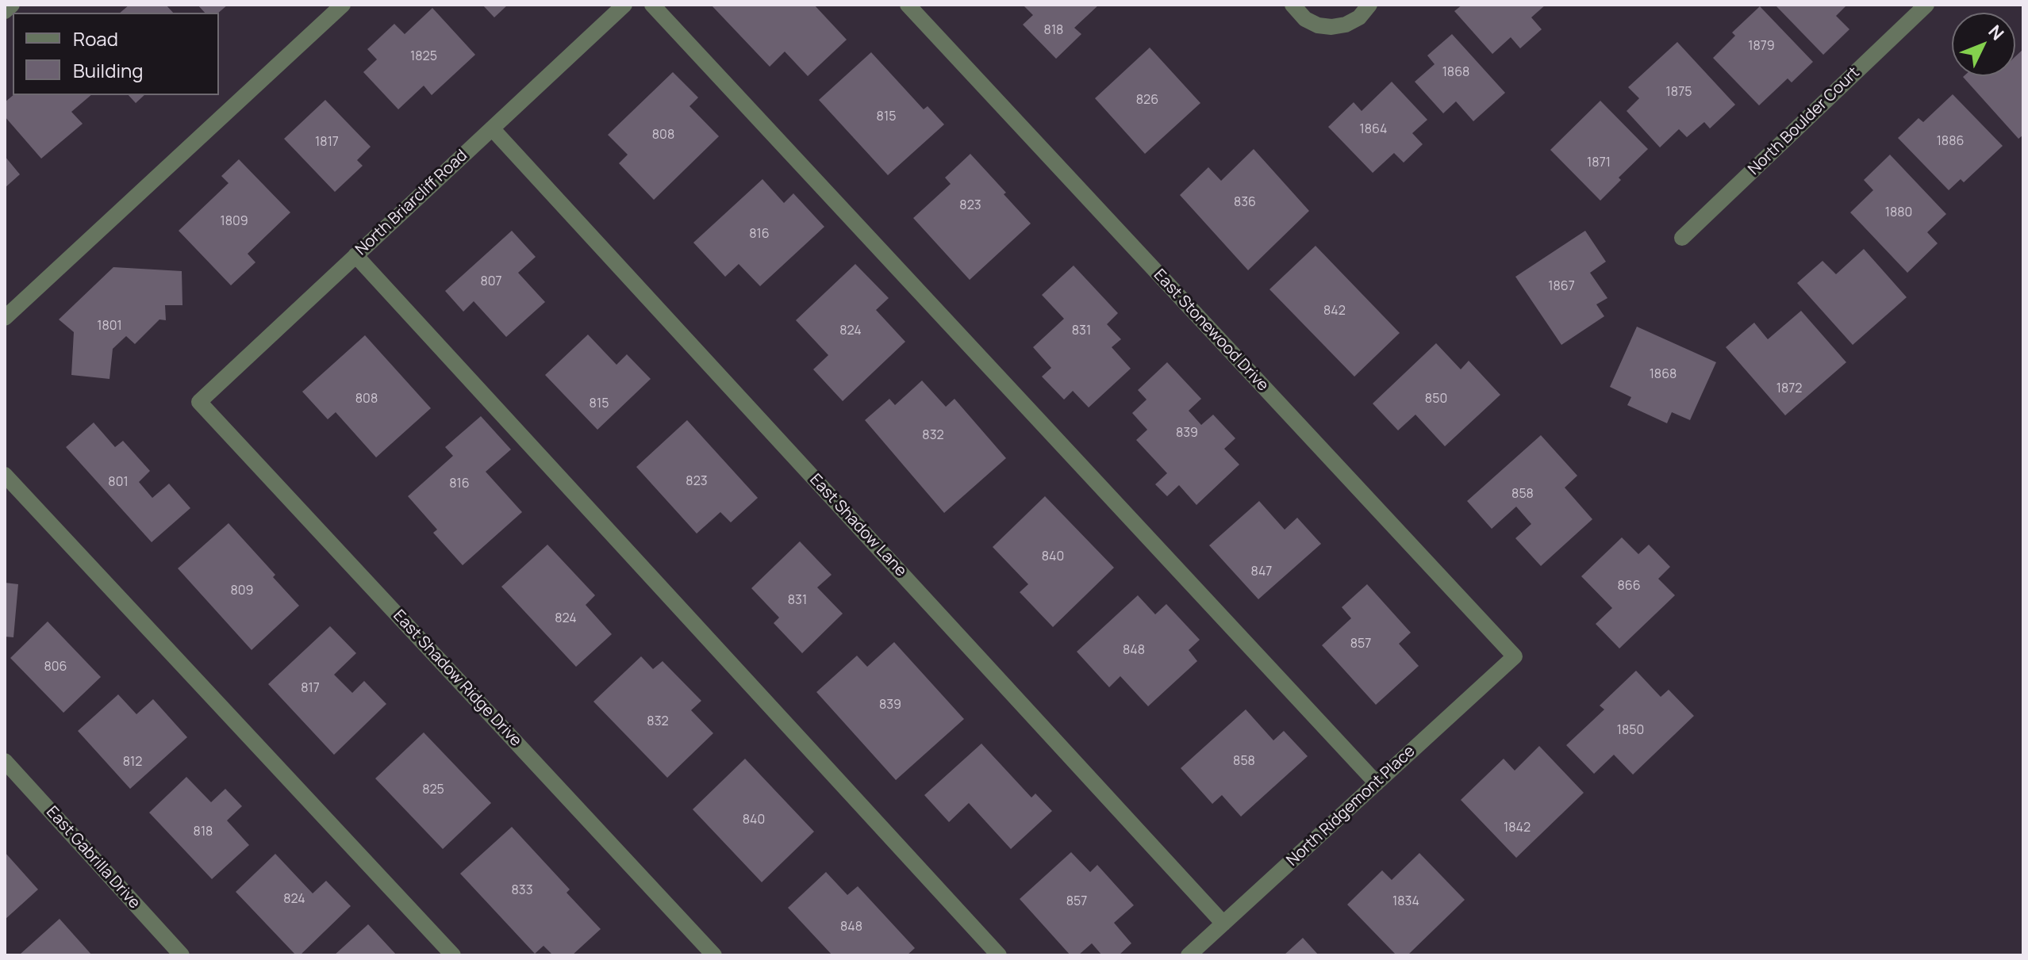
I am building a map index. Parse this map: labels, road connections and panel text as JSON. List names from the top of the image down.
{
  "streets": {
    "street": [
      "North Boulder Court",
      "North Briarcliff Road",
      "East Stonewood Drive",
      "East Shadow Lane",
      "East Shadow Ridge Drive",
      "North Ridgemont Place",
      "East Gabrilla Drive"
    ]
  },
  "crossings": [
    ["North Briarcliff Road", "East Shadow Lane"],
    ["North Briarcliff Road", "East Shadow Ridge Drive"],
    ["East Stonewood Drive", "North Ridgemont Place"],
    ["East Shadow Lane", "North Ridgemont Place"]
  ],
  "house_numbers": [
    "818",
    "1879",
    "1825",
    "1868",
    "1875",
    "826",
    "815",
    "1864",
    "808",
    "1886",
    "1817",
    "1871",
    "836",
    "823",
    "1880",
    "1809",
    "816",
    "807",
    "1867",
    "842",
    "1801",
    "824",
    "831",
    "1868",
    "1872",
    "808",
    "850",
    "815",
    "839",
    "832",
    "823",
    "801",
    "816",
    "858",
    "840",
    "847",
    "866",
    "809",
    "831",
    "824",
    "857",
    "848",
    "806",
    "817",
    "839",
    "832",
    "1850",
    "858",
    "812",
    "825",
    "840",
    "1842",
    "818",
    "833",
    "824",
    "857",
    "1834",
    "848"
  ],
  "legend": ["Road", "Building"],
  "north": "top right"
}
